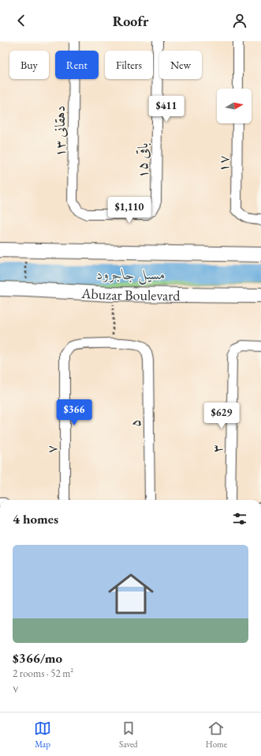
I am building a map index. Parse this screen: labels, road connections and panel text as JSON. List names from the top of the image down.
{
  "streets": {
    "main road": ["Abuzar Boulevard"],
    "street": [
      "دهقانی ۱۳",
      "باقی ۱۵",
      "۱۷",
      "۵",
      "۳",
      "۷"
    ]
  },
  "crossings": [
    ["دهقانی ۱۳", "باقی ۱۵"],
    ["۵", "۷"]
  ],
  "water": ["مسیل جاجرود"],
  "north": "right",
  "page": {
    "header": "Roofr",
    "chip": [
      "Buy",
      "Rent",
      "Filters",
      "New"
    ],
    "price": [
      "$411",
      "$1,110",
      "$366",
      "$629"
    ],
    "heading": "4 homes",
    "list": [
      {
        "name": "$366/mo",
        "note": "2 rooms · 52 m² · ۷"
      }
    ],
    "tabs": ["Map", "Saved", "Home"]
  }
}
